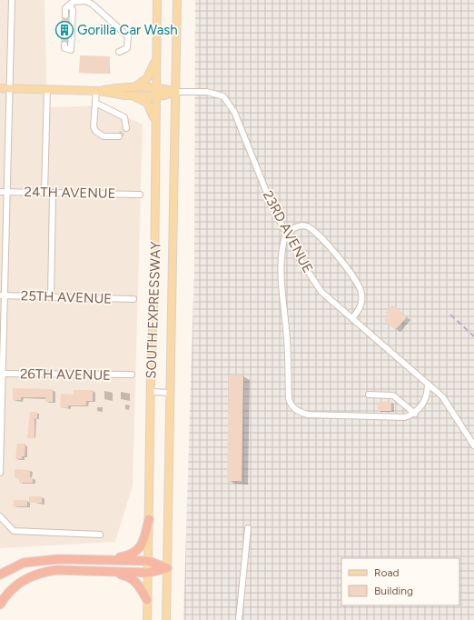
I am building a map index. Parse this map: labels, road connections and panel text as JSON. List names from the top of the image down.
{
  "streets": {
    "main road": ["23RD AVENUE", "SOUTH EXPRESSWAY"],
    "street": ["24TH AVENUE", "25TH AVENUE", "26TH AVENUE"]
  },
  "crossings": [
    ["23RD AVENUE", "SOUTH EXPRESSWAY"]
  ],
  "places": {
    "building": ["Gorilla Car Wash"]
  },
  "legend": ["Road", "Building"]
}
